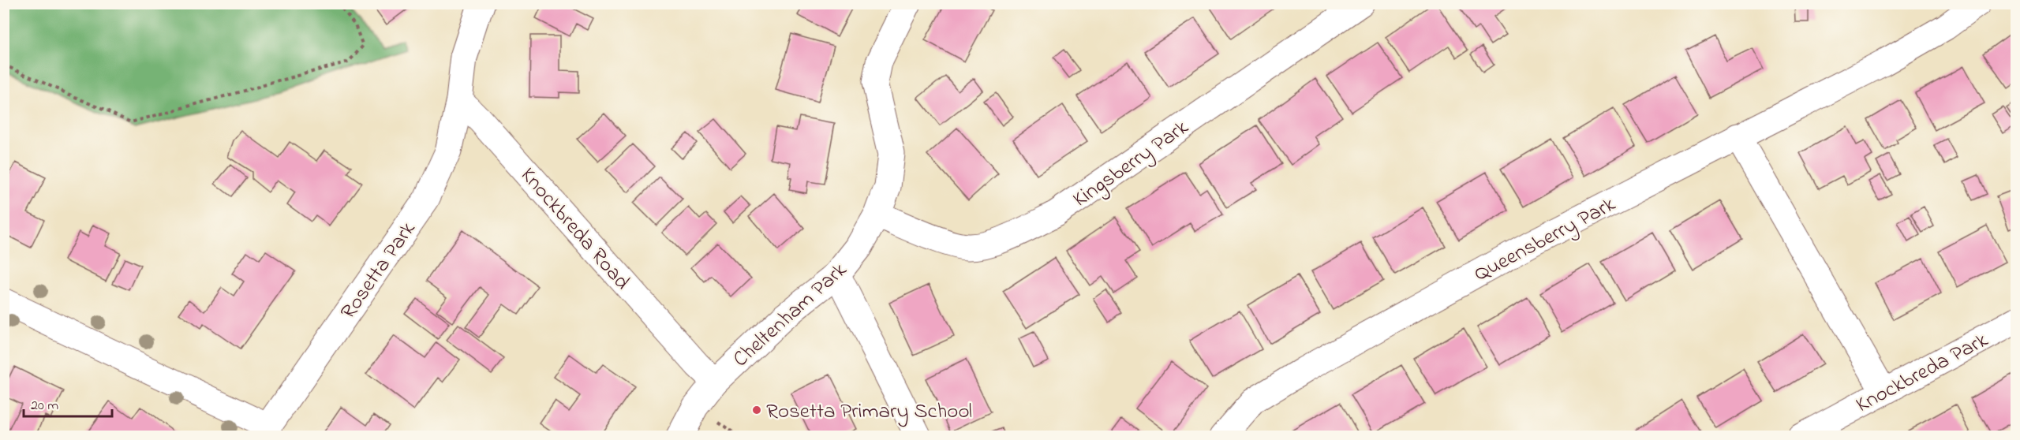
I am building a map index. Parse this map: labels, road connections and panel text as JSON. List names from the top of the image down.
{
  "streets": {
    "street": [
      "Kingsberry Park",
      "Knockbreda Road",
      "Queensberry Park",
      "Rosetta Park",
      "Cheltenham Park",
      "Knockbreda Park"
    ]
  },
  "crossings": [
    ["Kingsberry Park", "Cheltenham Park"],
    ["Knockbreda Road", "Rosetta Park"],
    ["Knockbreda Road", "Cheltenham Park"]
  ],
  "places": ["Rosetta Primary School"],
  "scale_bar": "20 m"
}
